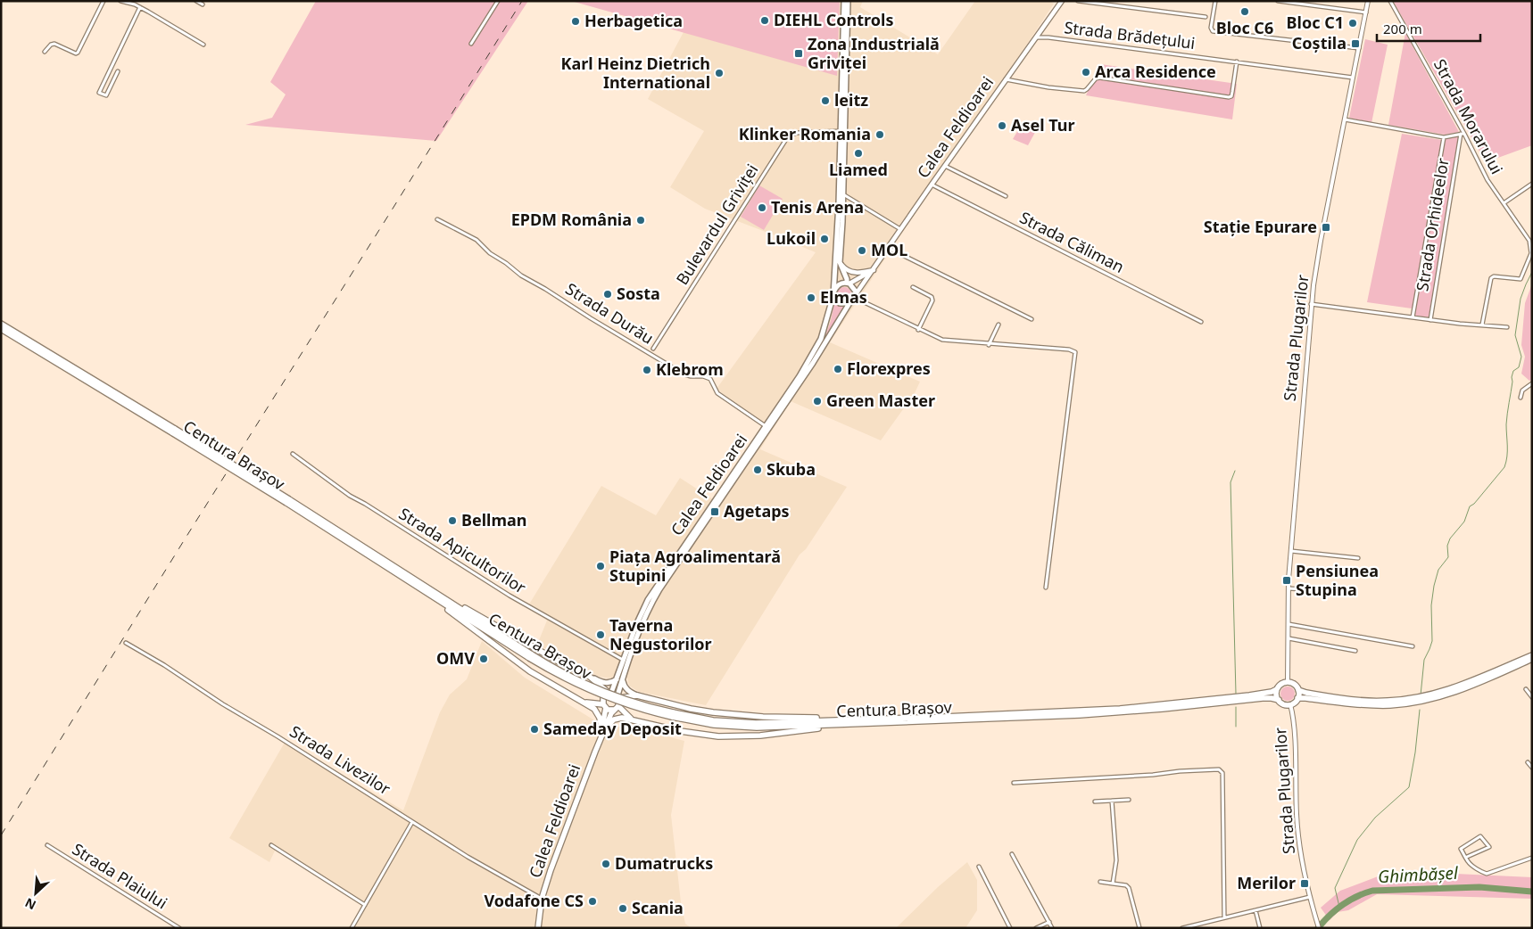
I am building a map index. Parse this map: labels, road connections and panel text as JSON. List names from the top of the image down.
{
  "streets": {
    "highway": ["Calea Feldioarei", "Centura Brașov"],
    "street": [
      "Strada Brădețului",
      "Strada Morarului",
      "Bulevardul Griviței",
      "Strada Orhideelor",
      "Strada Căliman",
      "Strada Durău",
      "Strada Plugarilor",
      "Strada Apicultorilor",
      "Strada Livezilor",
      "Strada Plaiului"
    ]
  },
  "crossings": [
    ["Strada Brădețului", "Calea Feldioarei"],
    ["Strada Brădețului", "Strada Plugarilor"],
    ["Strada Morarului", "Strada Orhideelor"],
    ["Calea Feldioarei", "Strada Căliman"],
    ["Calea Feldioarei", "Strada Durău"],
    ["Calea Feldioarei", "Strada Apicultorilor"],
    ["Calea Feldioarei", "Strada Livezilor"],
    ["Strada Plugarilor", "Centura Brașov"]
  ],
  "water": ["Ghimbășel"],
  "places": {
    "other": [
      "Bloc C6",
      "DIEHL Controls",
      "Herbagetica",
      "Bloc C1",
      "Arca Residence",
      "Karl Heinz Dietrich International",
      "leitz",
      "Asel Tur",
      "Klinker Romania",
      "Liamed",
      "Tenis Arena",
      "EPDM România",
      "Lukoil",
      "MOL",
      "Sosta",
      "Elmas",
      "Florexpres",
      "Klebrom",
      "Green Master",
      "Skuba",
      "Bellman",
      "Piața Agroalimentară Stupini",
      "Taverna Negustorilor",
      "OMV",
      "Sameday Deposit",
      "Dumatrucks",
      "Vodafone CS",
      "Scania"
    ],
    "transit": [
      "Coștila",
      "Zona Industrială Griviței",
      "Stație Epurare",
      "Agetaps",
      "Pensiunea Stupina",
      "Merilor"
    ]
  },
  "scale_bar": "200 m",
  "north": "bottom left"
}
